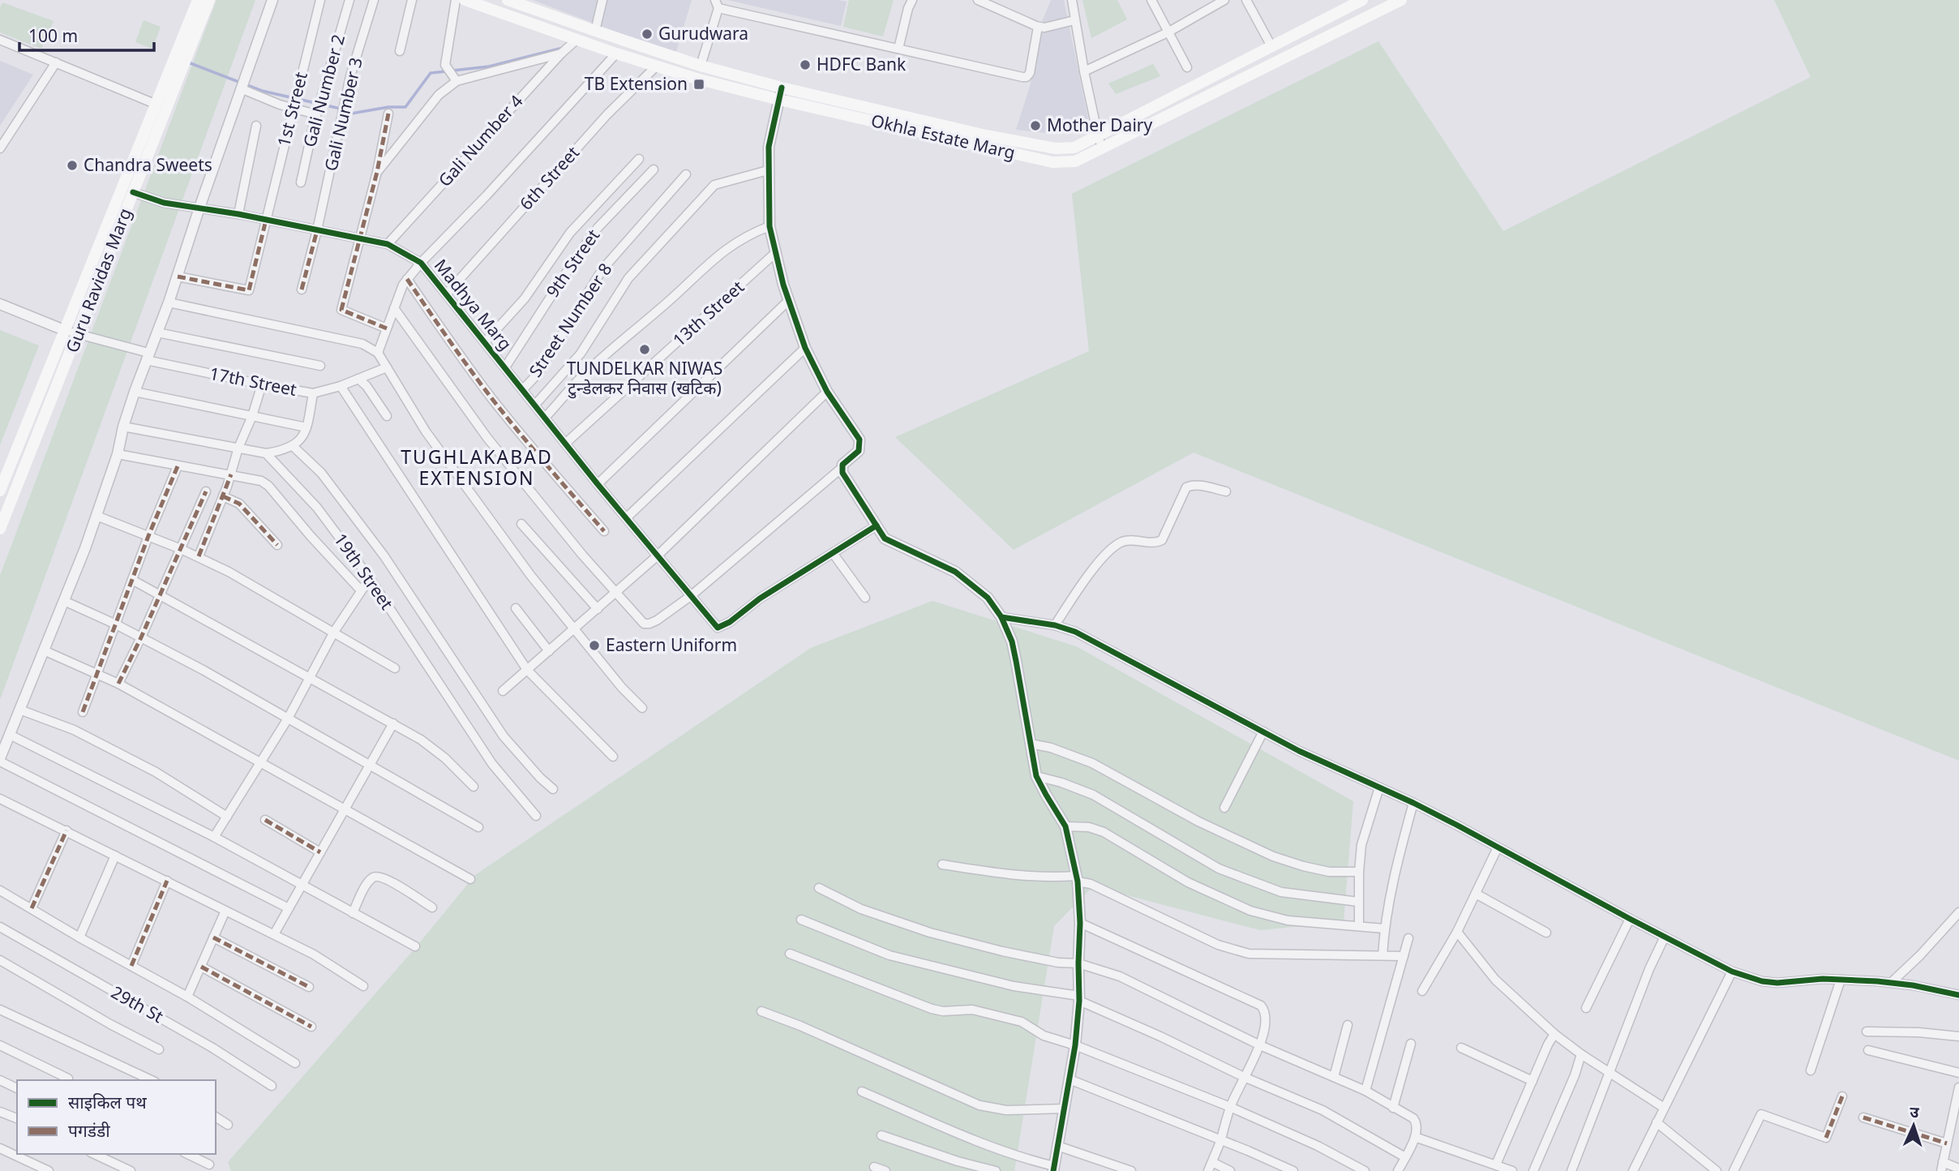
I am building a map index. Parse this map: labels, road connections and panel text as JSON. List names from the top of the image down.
{
  "streets": {
    "main road": ["Okhla Estate Marg", "Guru Ravidas Marg"],
    "street": [
      "Gali Number 2",
      "1st Street",
      "Gali Number 3",
      "Gali Number 4",
      "6th Street",
      "9th Street",
      "Madhya Marg",
      "13th Street",
      "Street Number 8",
      "17th Street",
      "19th Street",
      "29th St"
    ]
  },
  "crossings": [
    ["1st Street", "Madhya Marg"],
    ["Gali Number 3", "Madhya Marg"],
    ["Okhla Estate Marg", "Gali Number 4"],
    ["Okhla Estate Marg", "6th Street"],
    ["Gali Number 4", "Madhya Marg"],
    ["6th Street", "Madhya Marg"],
    ["9th Street", "Madhya Marg"],
    ["Guru Ravidas Marg", "Madhya Marg"],
    ["Guru Ravidas Marg", "17th Street"],
    ["Madhya Marg", "13th Street"],
    ["Madhya Marg", "Street Number 8"]
  ],
  "districts": ["TUGHLAKABAD EXTENSION"],
  "places": {
    "other": [
      "Gurudwara",
      "HDFC Bank",
      "Mother Dairy",
      "Chandra Sweets",
      "TUNDELKAR NIWAS टुन्डेलकर निवास (खटिक)",
      "Eastern Uniform"
    ],
    "transit": ["TB Extension"]
  },
  "legend": ["साइकिल पथ", "पगडंडी"],
  "scale_bar": "100 m",
  "north": "top"
}
